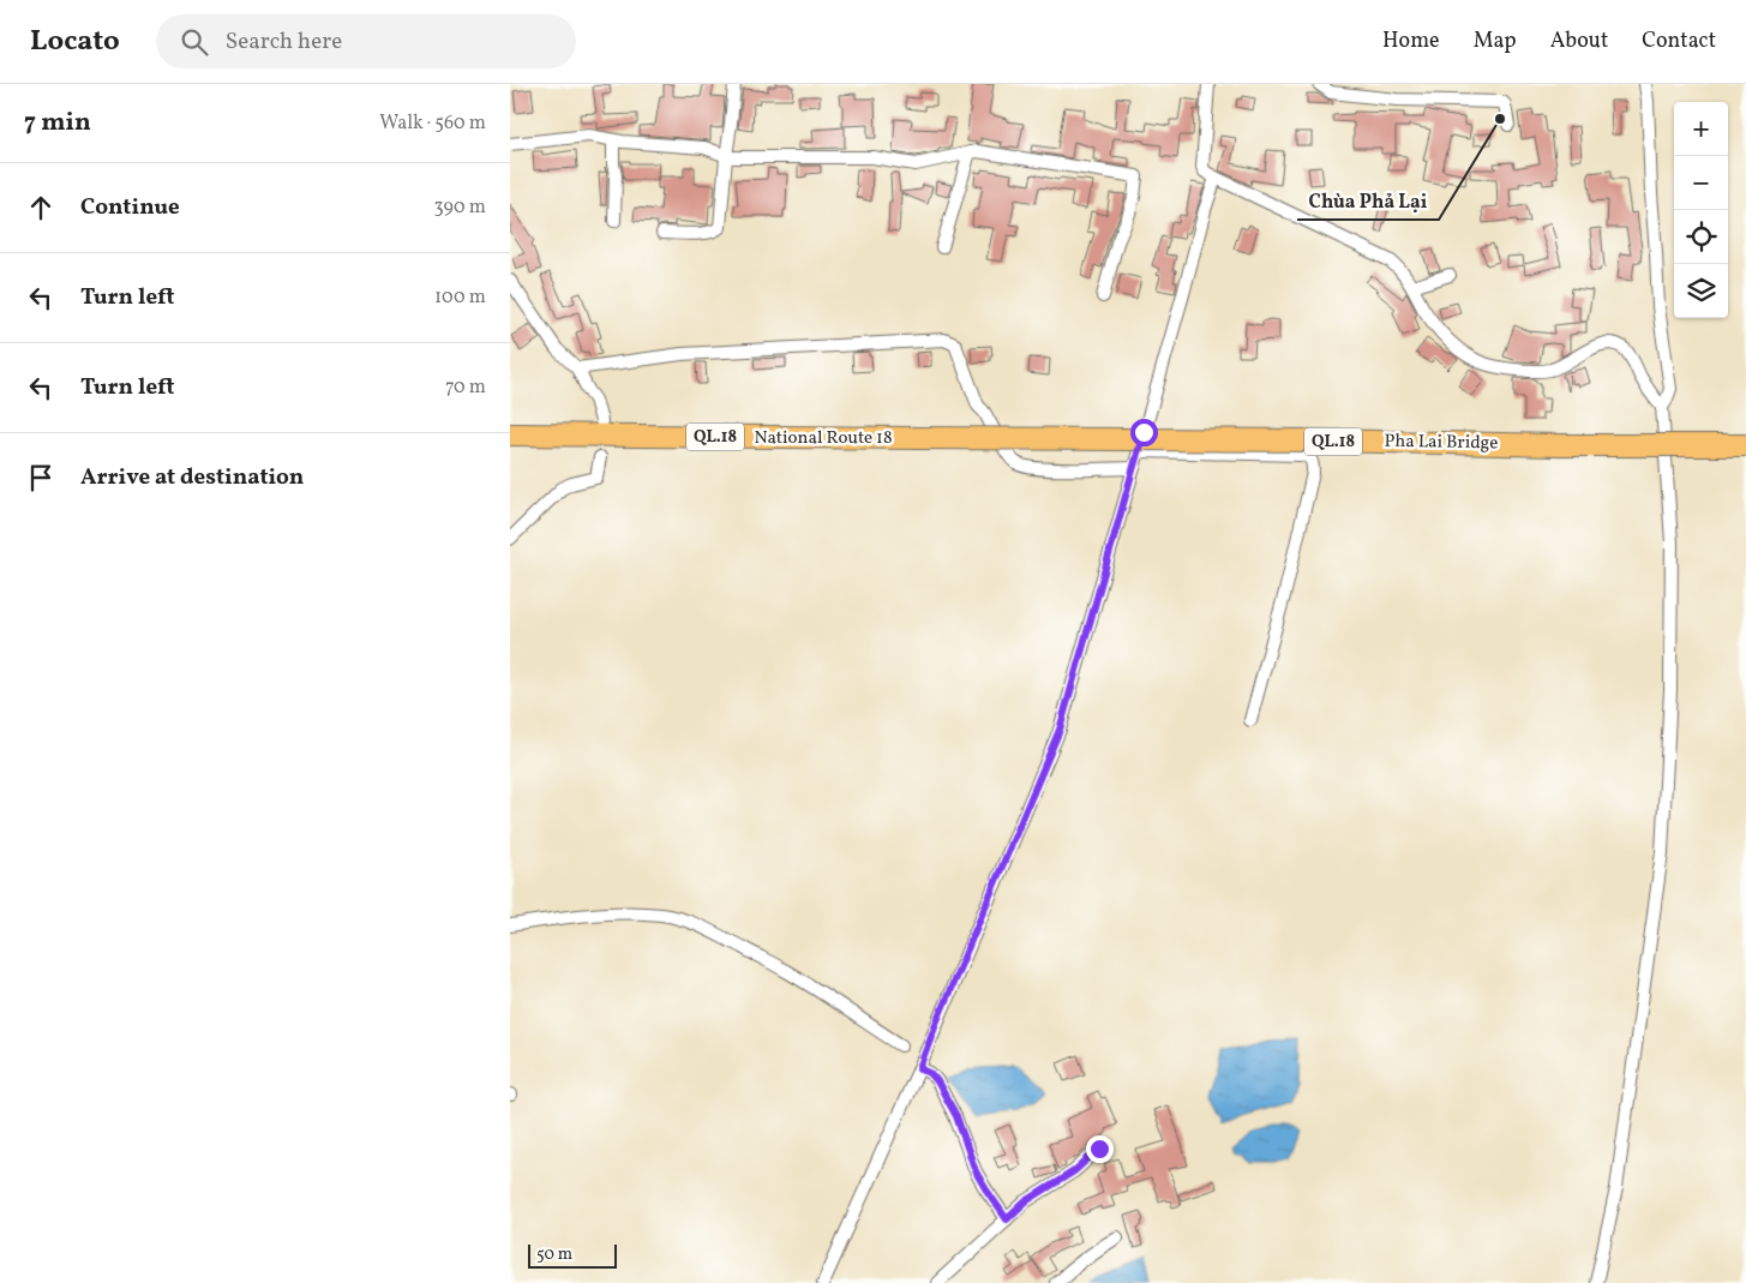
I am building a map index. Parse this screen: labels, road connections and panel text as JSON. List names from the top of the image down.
{
  "streets": {
    "highway": ["QL.18", "National Route 18", "Pha Lai Bridge"]
  },
  "crossings": [
    ["National Route 18", "Pha Lai Bridge"]
  ],
  "places": ["Chùa Phả Lại"],
  "scale_bar": "50 m",
  "page": {
    "header": "Locato",
    "search": "Search here",
    "nav": [
      "Home",
      "Map",
      "About",
      "Contact"
    ],
    "heading": ["7 min", "Walk · 560 m"],
    "map_buttons": ["+", "−"],
    "list": [
      ["Continue", "390 m"],
      ["Turn left", "100 m"],
      ["Turn left", "70 m"],
      "Arrive at destination"
    ],
    "scale": "50 m"
  }
}
